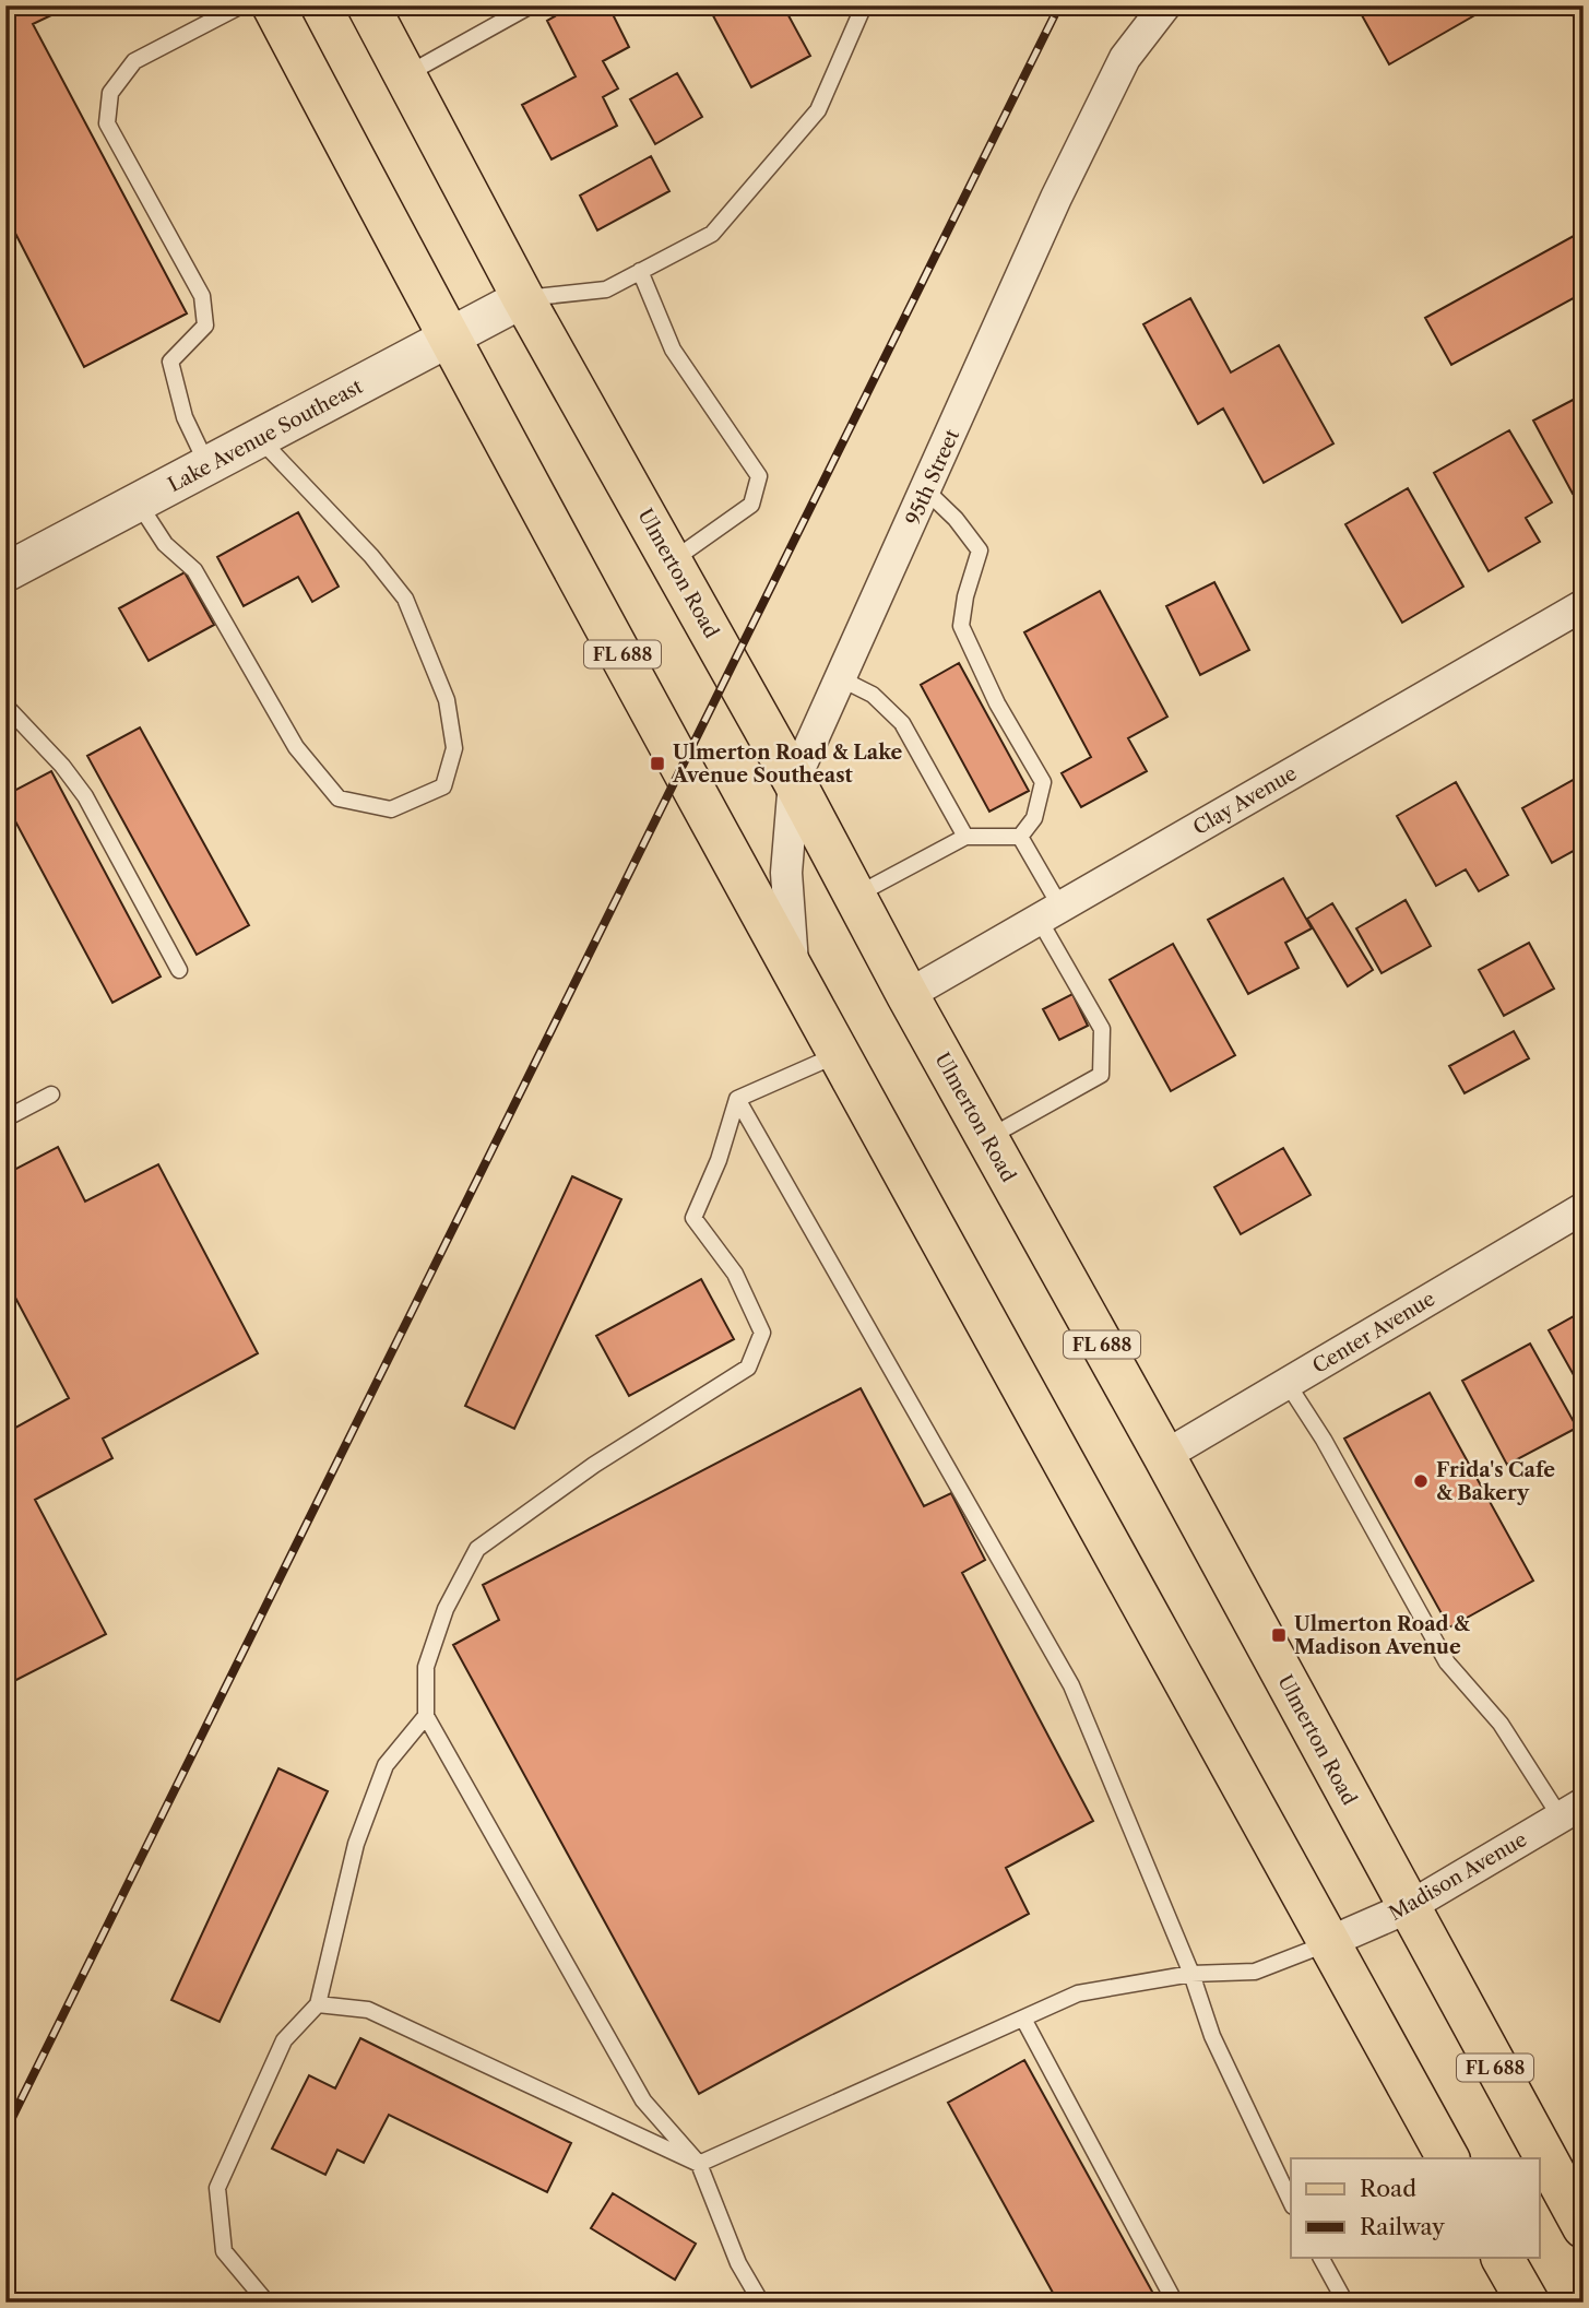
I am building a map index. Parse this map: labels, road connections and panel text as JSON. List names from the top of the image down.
{
  "streets": {
    "main road": ["Ulmerton Road", "FL 688"],
    "street": [
      "Lake Avenue Southeast",
      "95th Street",
      "Clay Avenue",
      "Center Avenue",
      "Madison Avenue"
    ]
  },
  "crossings": [
    ["Lake Avenue Southeast", "Ulmerton Road"],
    ["Lake Avenue Southeast", "FL 688"],
    ["95th Street", "Ulmerton Road"],
    ["95th Street", "FL 688"],
    ["Ulmerton Road", "Clay Avenue"],
    ["Ulmerton Road", "Center Avenue"],
    ["Ulmerton Road", "Madison Avenue"],
    ["FL 688", "Madison Avenue"]
  ],
  "places": {
    "transit": ["Ulmerton Road & Lake Avenue Southeast", "Ulmerton Road & Madison Avenue"],
    "other": ["Frida's Cafe & Bakery"]
  },
  "legend": ["Road", "Railway"]
}
